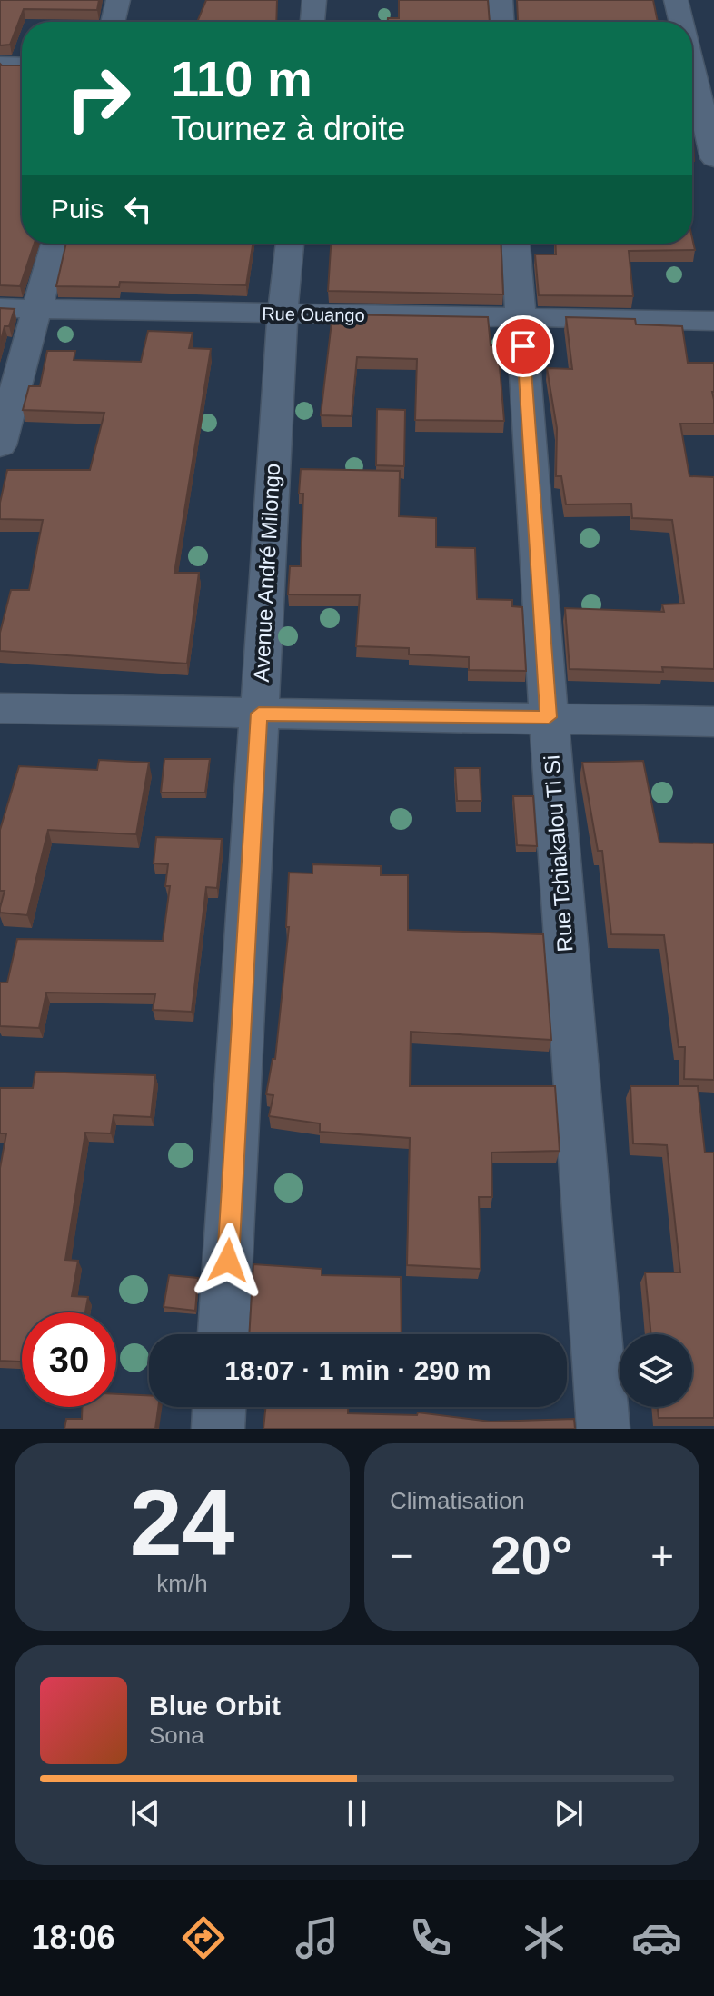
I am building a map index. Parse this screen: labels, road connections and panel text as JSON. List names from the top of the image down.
{
  "streets": {
    "street": ["Rue Ouango", "Avenue André Milongo", "Rue Tchiakalou Ti Si"]
  },
  "crossings": [
    ["Rue Ouango", "Avenue André Milongo"],
    ["Rue Ouango", "Rue Tchiakalou Ti Si"]
  ],
  "page": {
    "turn": ["110 m", "Tournez à droite"],
    "then": "Puis",
    "limit": "30",
    "trip": "18:07 · 1 min · 290 m",
    "tile": [
      ["24", "km/h"],
      "Climatisation"
    ],
    "heat": ["−", "20°", "+"],
    "song": ["Blue Orbit", "Sona"],
    "tabs": "18:06"
  }
}
